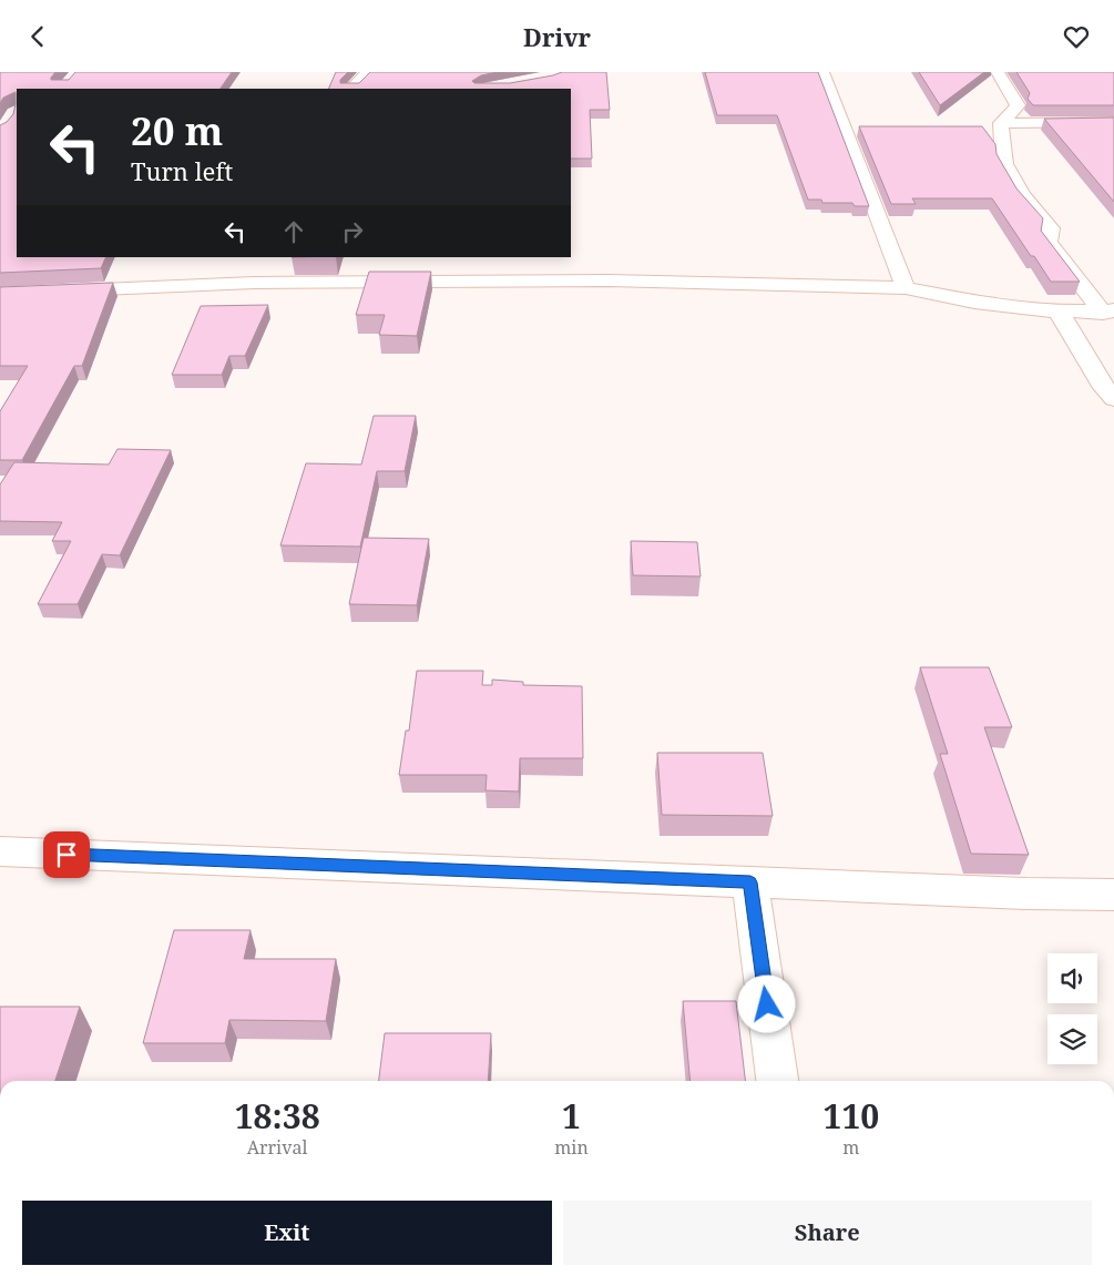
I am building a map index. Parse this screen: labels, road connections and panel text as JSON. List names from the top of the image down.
{
  "page": {
    "header": "Drivr",
    "turn": ["20 m", "Turn left"],
    "eta": [
      "18:38",
      "Arrival",
      "1",
      "min",
      "110",
      "m"
    ],
    "buttons": ["Exit", "Share"]
  }
}
